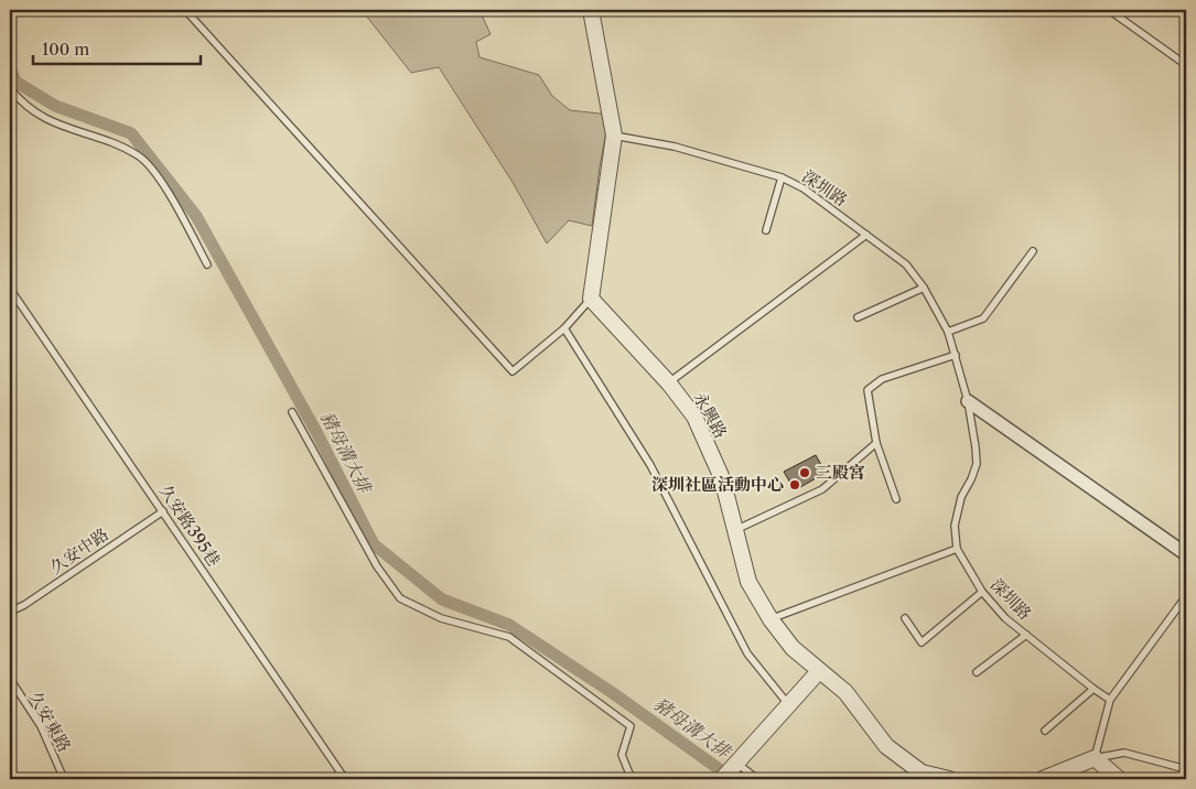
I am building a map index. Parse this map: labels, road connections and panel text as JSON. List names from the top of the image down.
{
  "streets": {
    "street": ["永興路"],
    "lane": [
      "深圳路",
      "久安路395巷",
      "久安中路",
      "久安東路"
    ]
  },
  "crossings": [
    ["久安路395巷", "久安中路"]
  ],
  "water": ["豬母溝大排"],
  "places": ["三殿宮", "深圳社區活動中心"],
  "scale_bar": "100 m"
}
